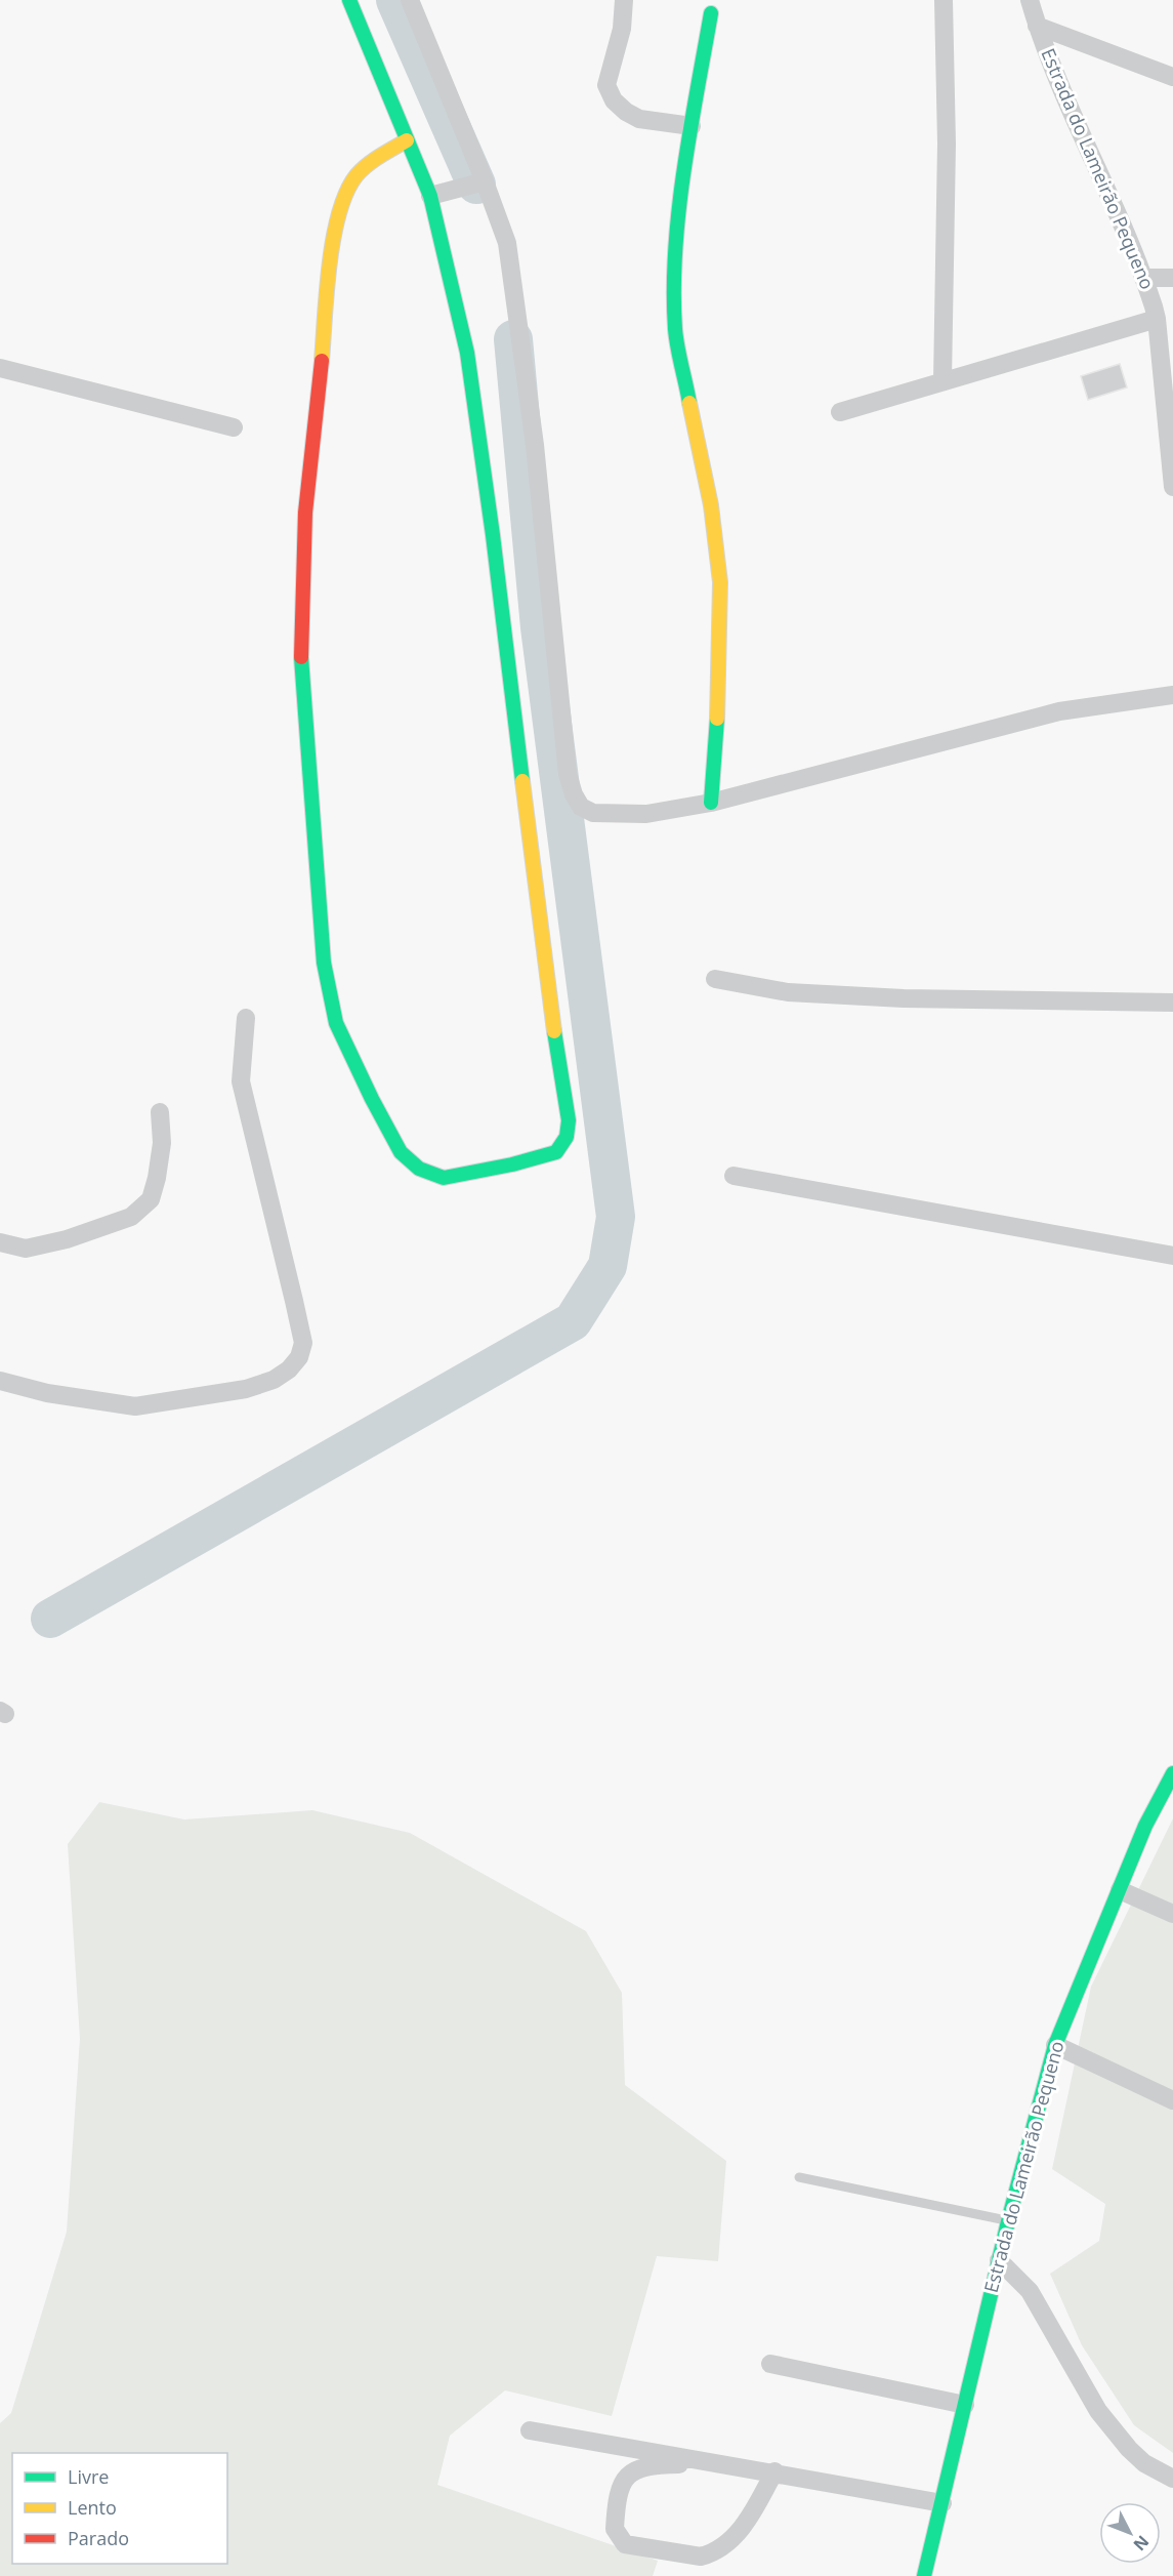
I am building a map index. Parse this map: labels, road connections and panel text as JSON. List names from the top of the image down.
{
  "streets": {
    "street": ["Estrada do Lameirão Pequeno"]
  },
  "legend": ["Livre", "Lento", "Parado"],
  "north": "bottom right"
}
